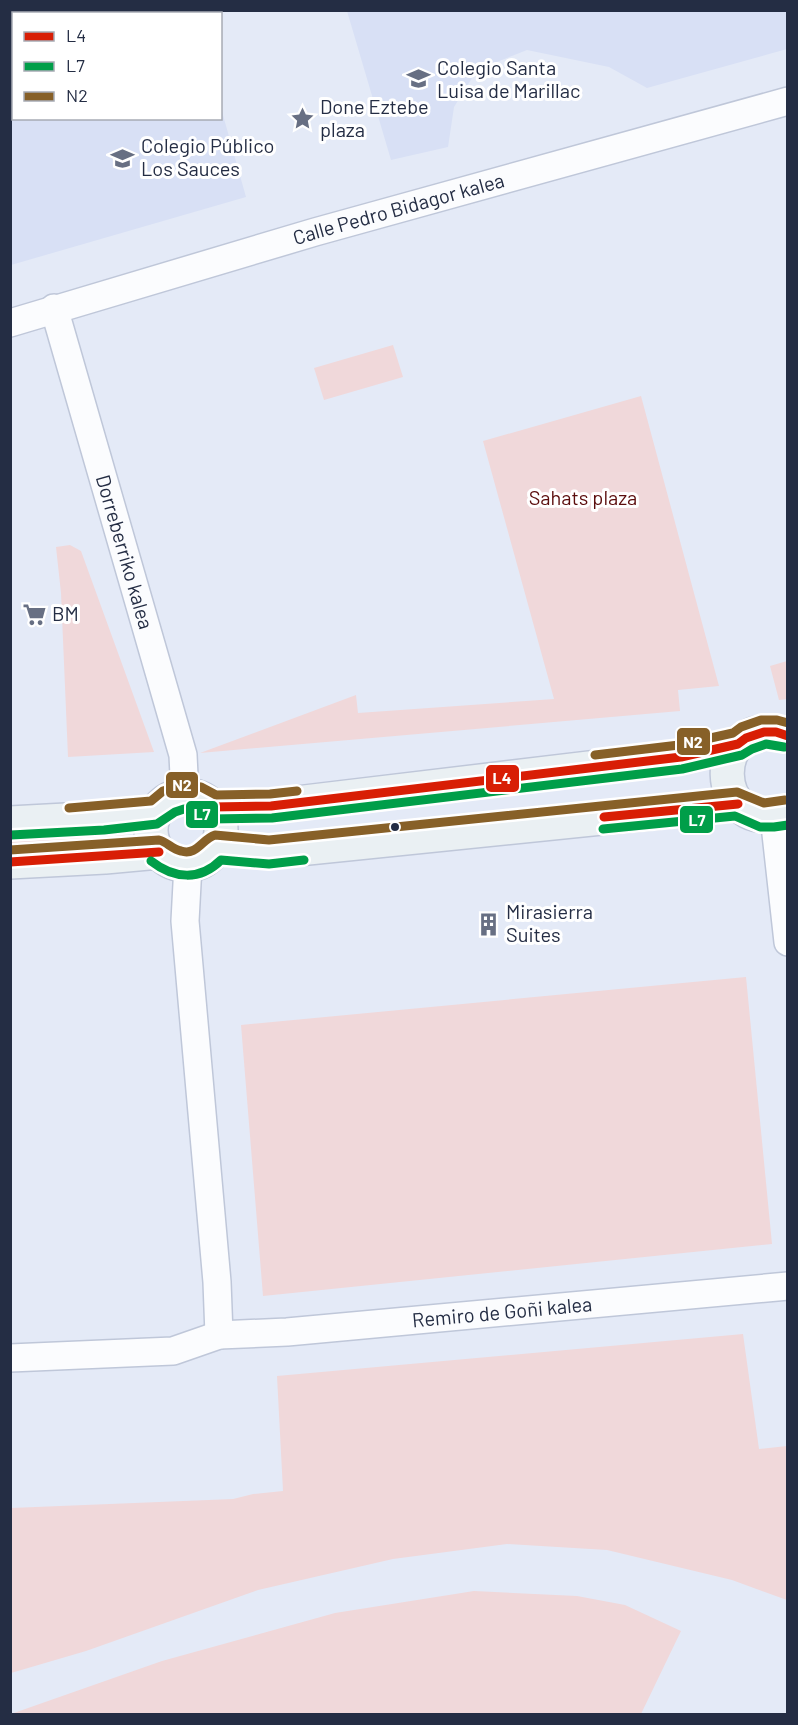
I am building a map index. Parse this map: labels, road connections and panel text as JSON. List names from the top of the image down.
{
  "streets": {
    "street": ["Calle Pedro Bidagor kalea", "Dorreberriko kalea", "Remiro de Goñi kalea"]
  },
  "crossings": [
    ["Calle Pedro Bidagor kalea", "Dorreberriko kalea"]
  ],
  "parks": ["Sahats plaza"],
  "places": {
    "school or university": ["Colegio Santa Luisa de Marillac", "Colegio Público Los Sauces"],
    "place": ["Done Eztebe plaza"],
    "supermarket": ["BM"],
    "building": ["Mirasierra Suites"]
  },
  "lines": ["transit line N2", "transit line L4", "transit line L7"],
  "legend": ["L4", "L7", "N2"]
}
